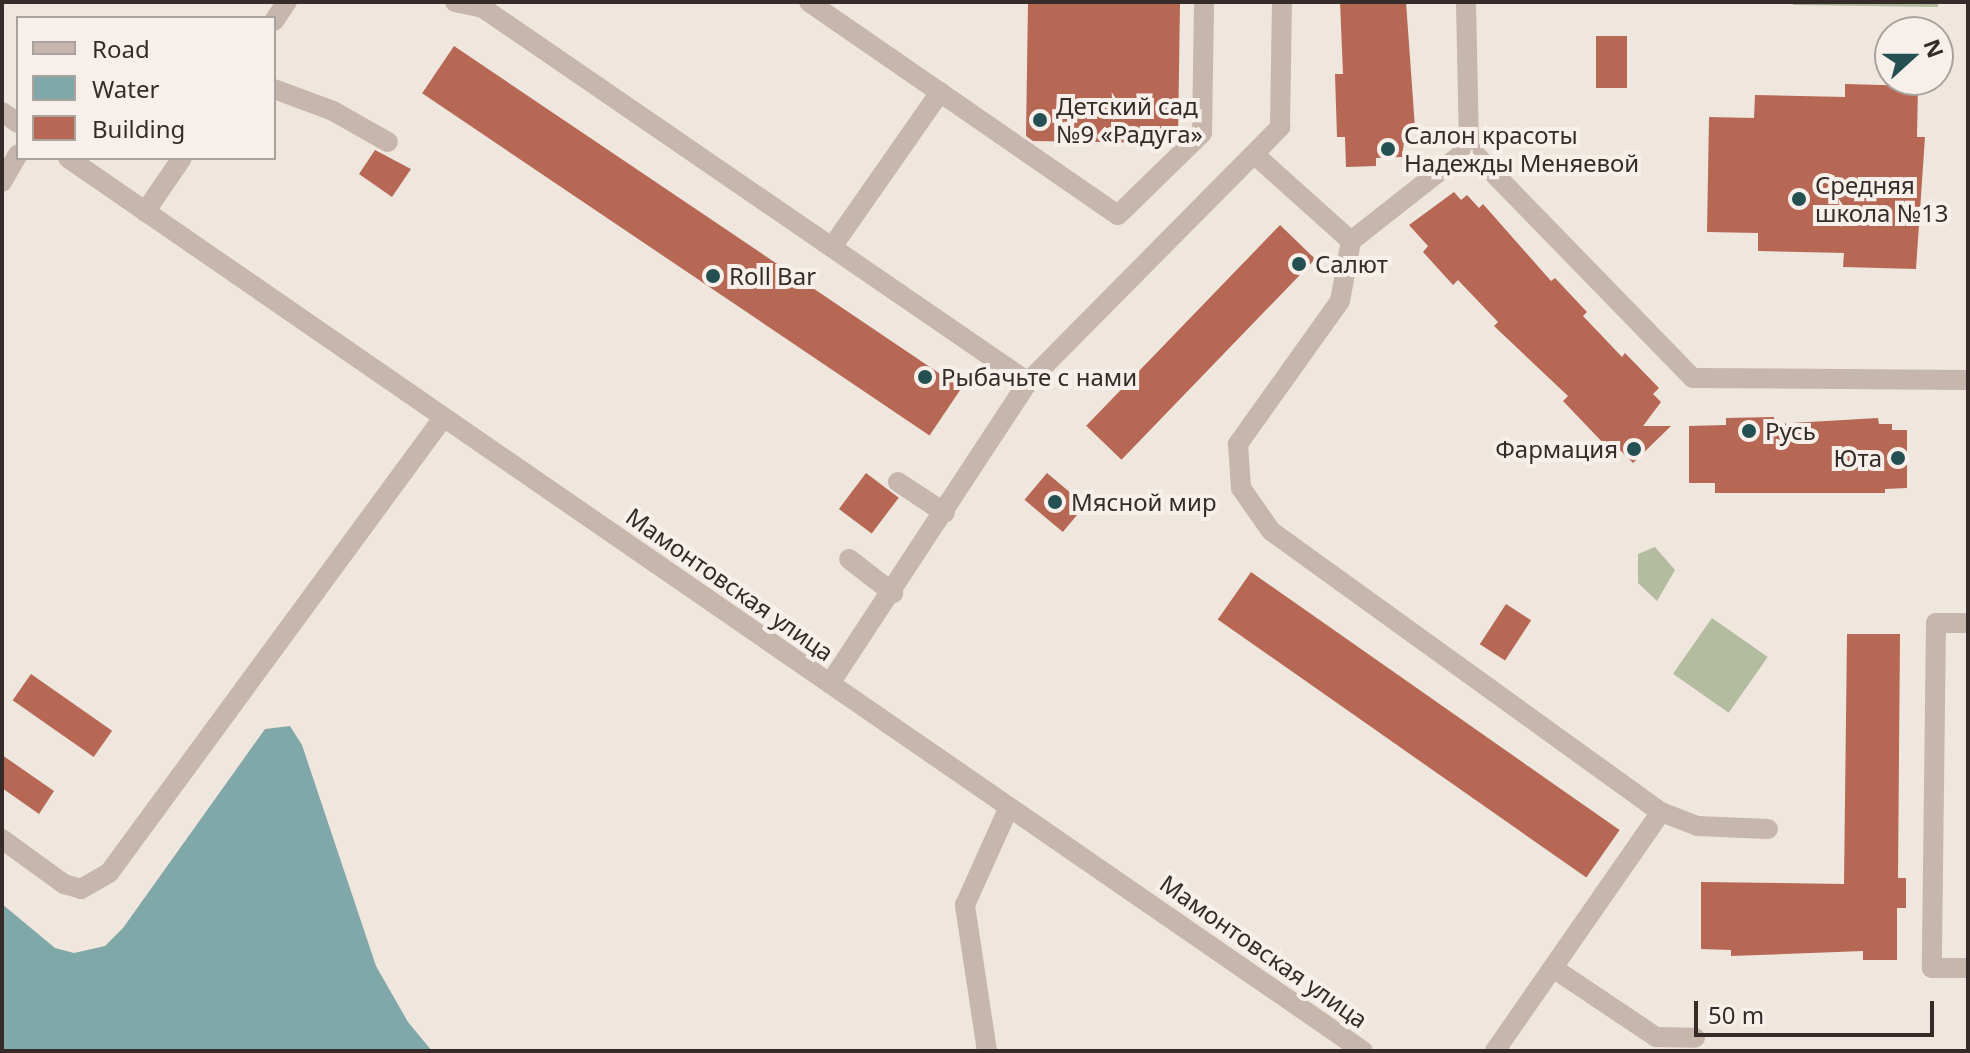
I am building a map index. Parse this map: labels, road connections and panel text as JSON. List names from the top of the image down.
{
  "streets": {
    "street": ["Мамонтовская улица"]
  },
  "places": [
    "Детский сад №9 «Радуга»",
    "Салон красоты Надежды Меняевой",
    "Средняя школа №13",
    "Салют",
    "Roll Bar",
    "Рыбачьте с нами",
    "Русь",
    "Фармация",
    "Юта",
    "Мясной мир"
  ],
  "legend": ["Road", "Water", "Building"],
  "scale_bar": "50 m",
  "north": "right"
}
